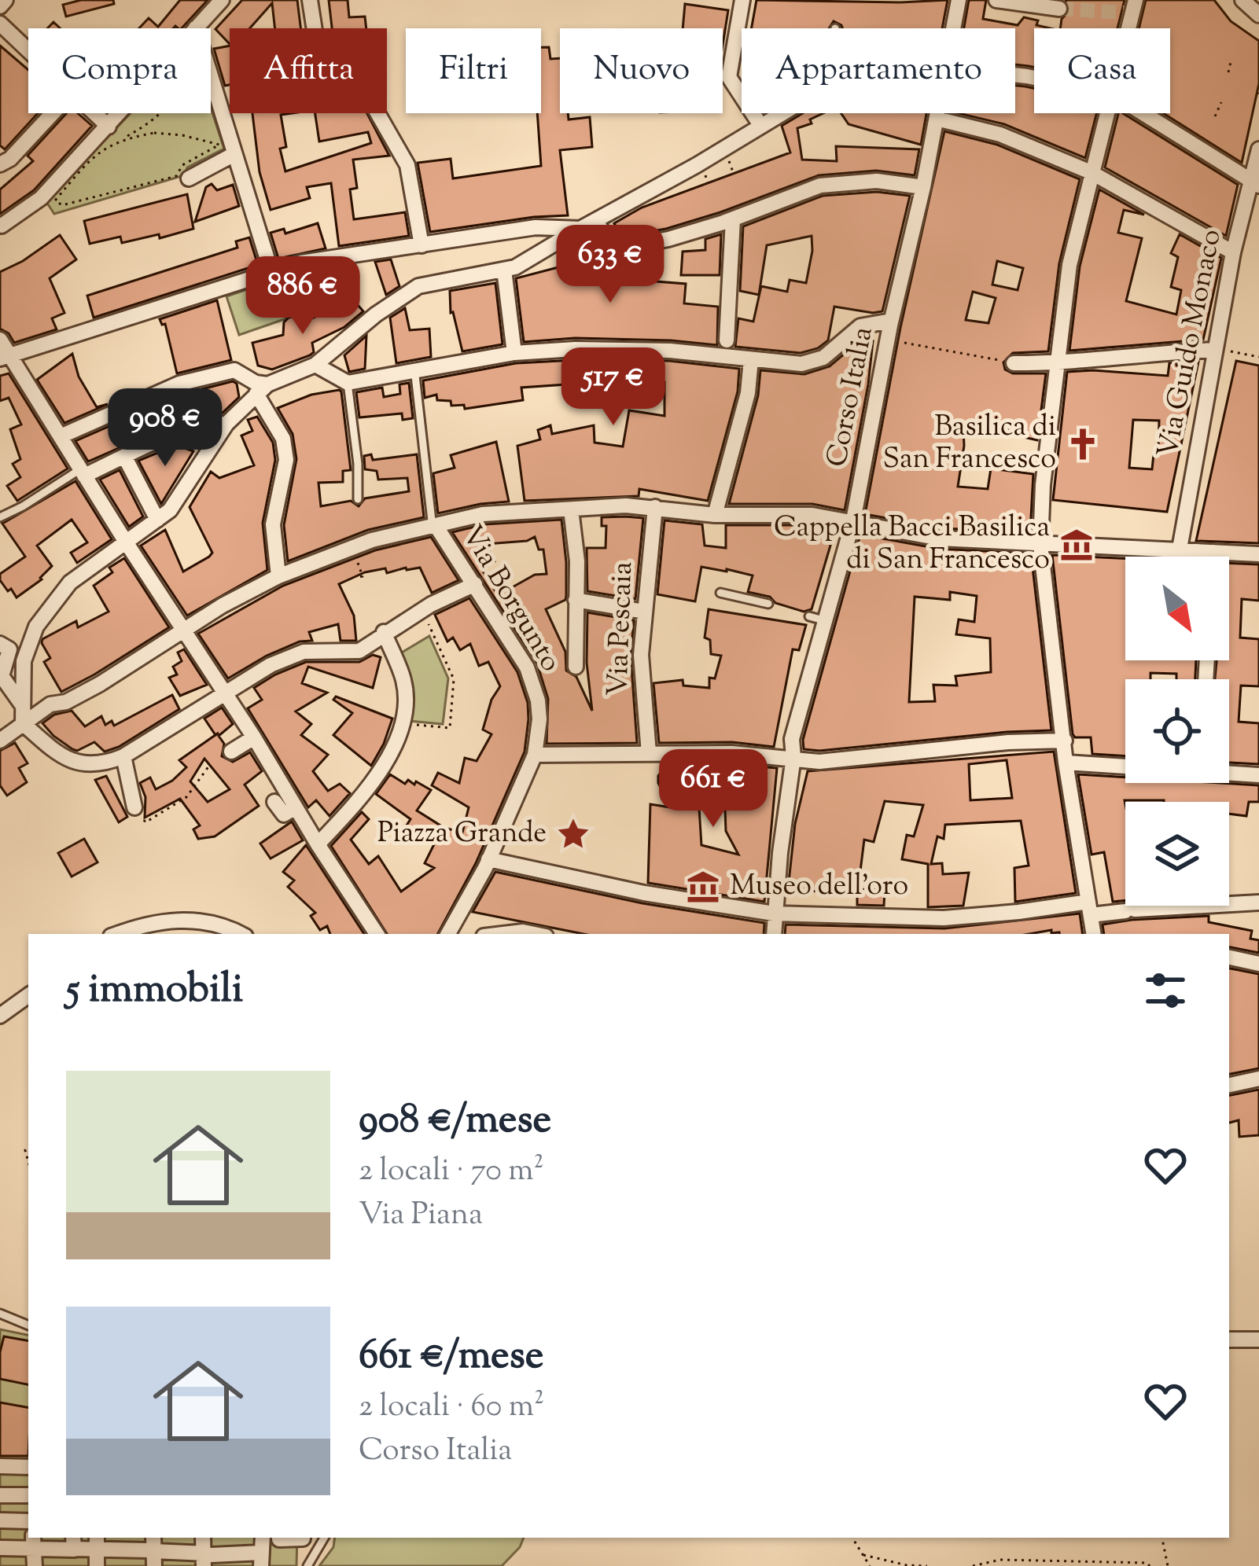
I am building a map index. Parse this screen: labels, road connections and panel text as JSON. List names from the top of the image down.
{
  "streets": {
    "street": [
      "Via Guido Monaco",
      "Corso Italia",
      "Via Borgunto",
      "Via Pescaia"
    ]
  },
  "places": {
    "church": ["Basilica di San Francesco"],
    "museum": ["Cappella Bacci Basilica di San Francesco", "Museo dell'oro"],
    "place": ["Piazza Grande"]
  },
  "north": "bottom right",
  "page": {
    "chip": [
      "Compra",
      "Affitta",
      "Filtri",
      "Nuovo",
      "Appartamento",
      "Casa"
    ],
    "price": [
      "633 €",
      "886 €",
      "517 €",
      "908 €",
      "661 €"
    ],
    "heading": "5 immobili",
    "list": [
      {
        "name": "908 €/mese",
        "note": "2 locali · 70 m² · Via Piana"
      },
      {
        "name": "661 €/mese",
        "note": "2 locali · 60 m² · Corso Italia"
      }
    ]
  }
}
